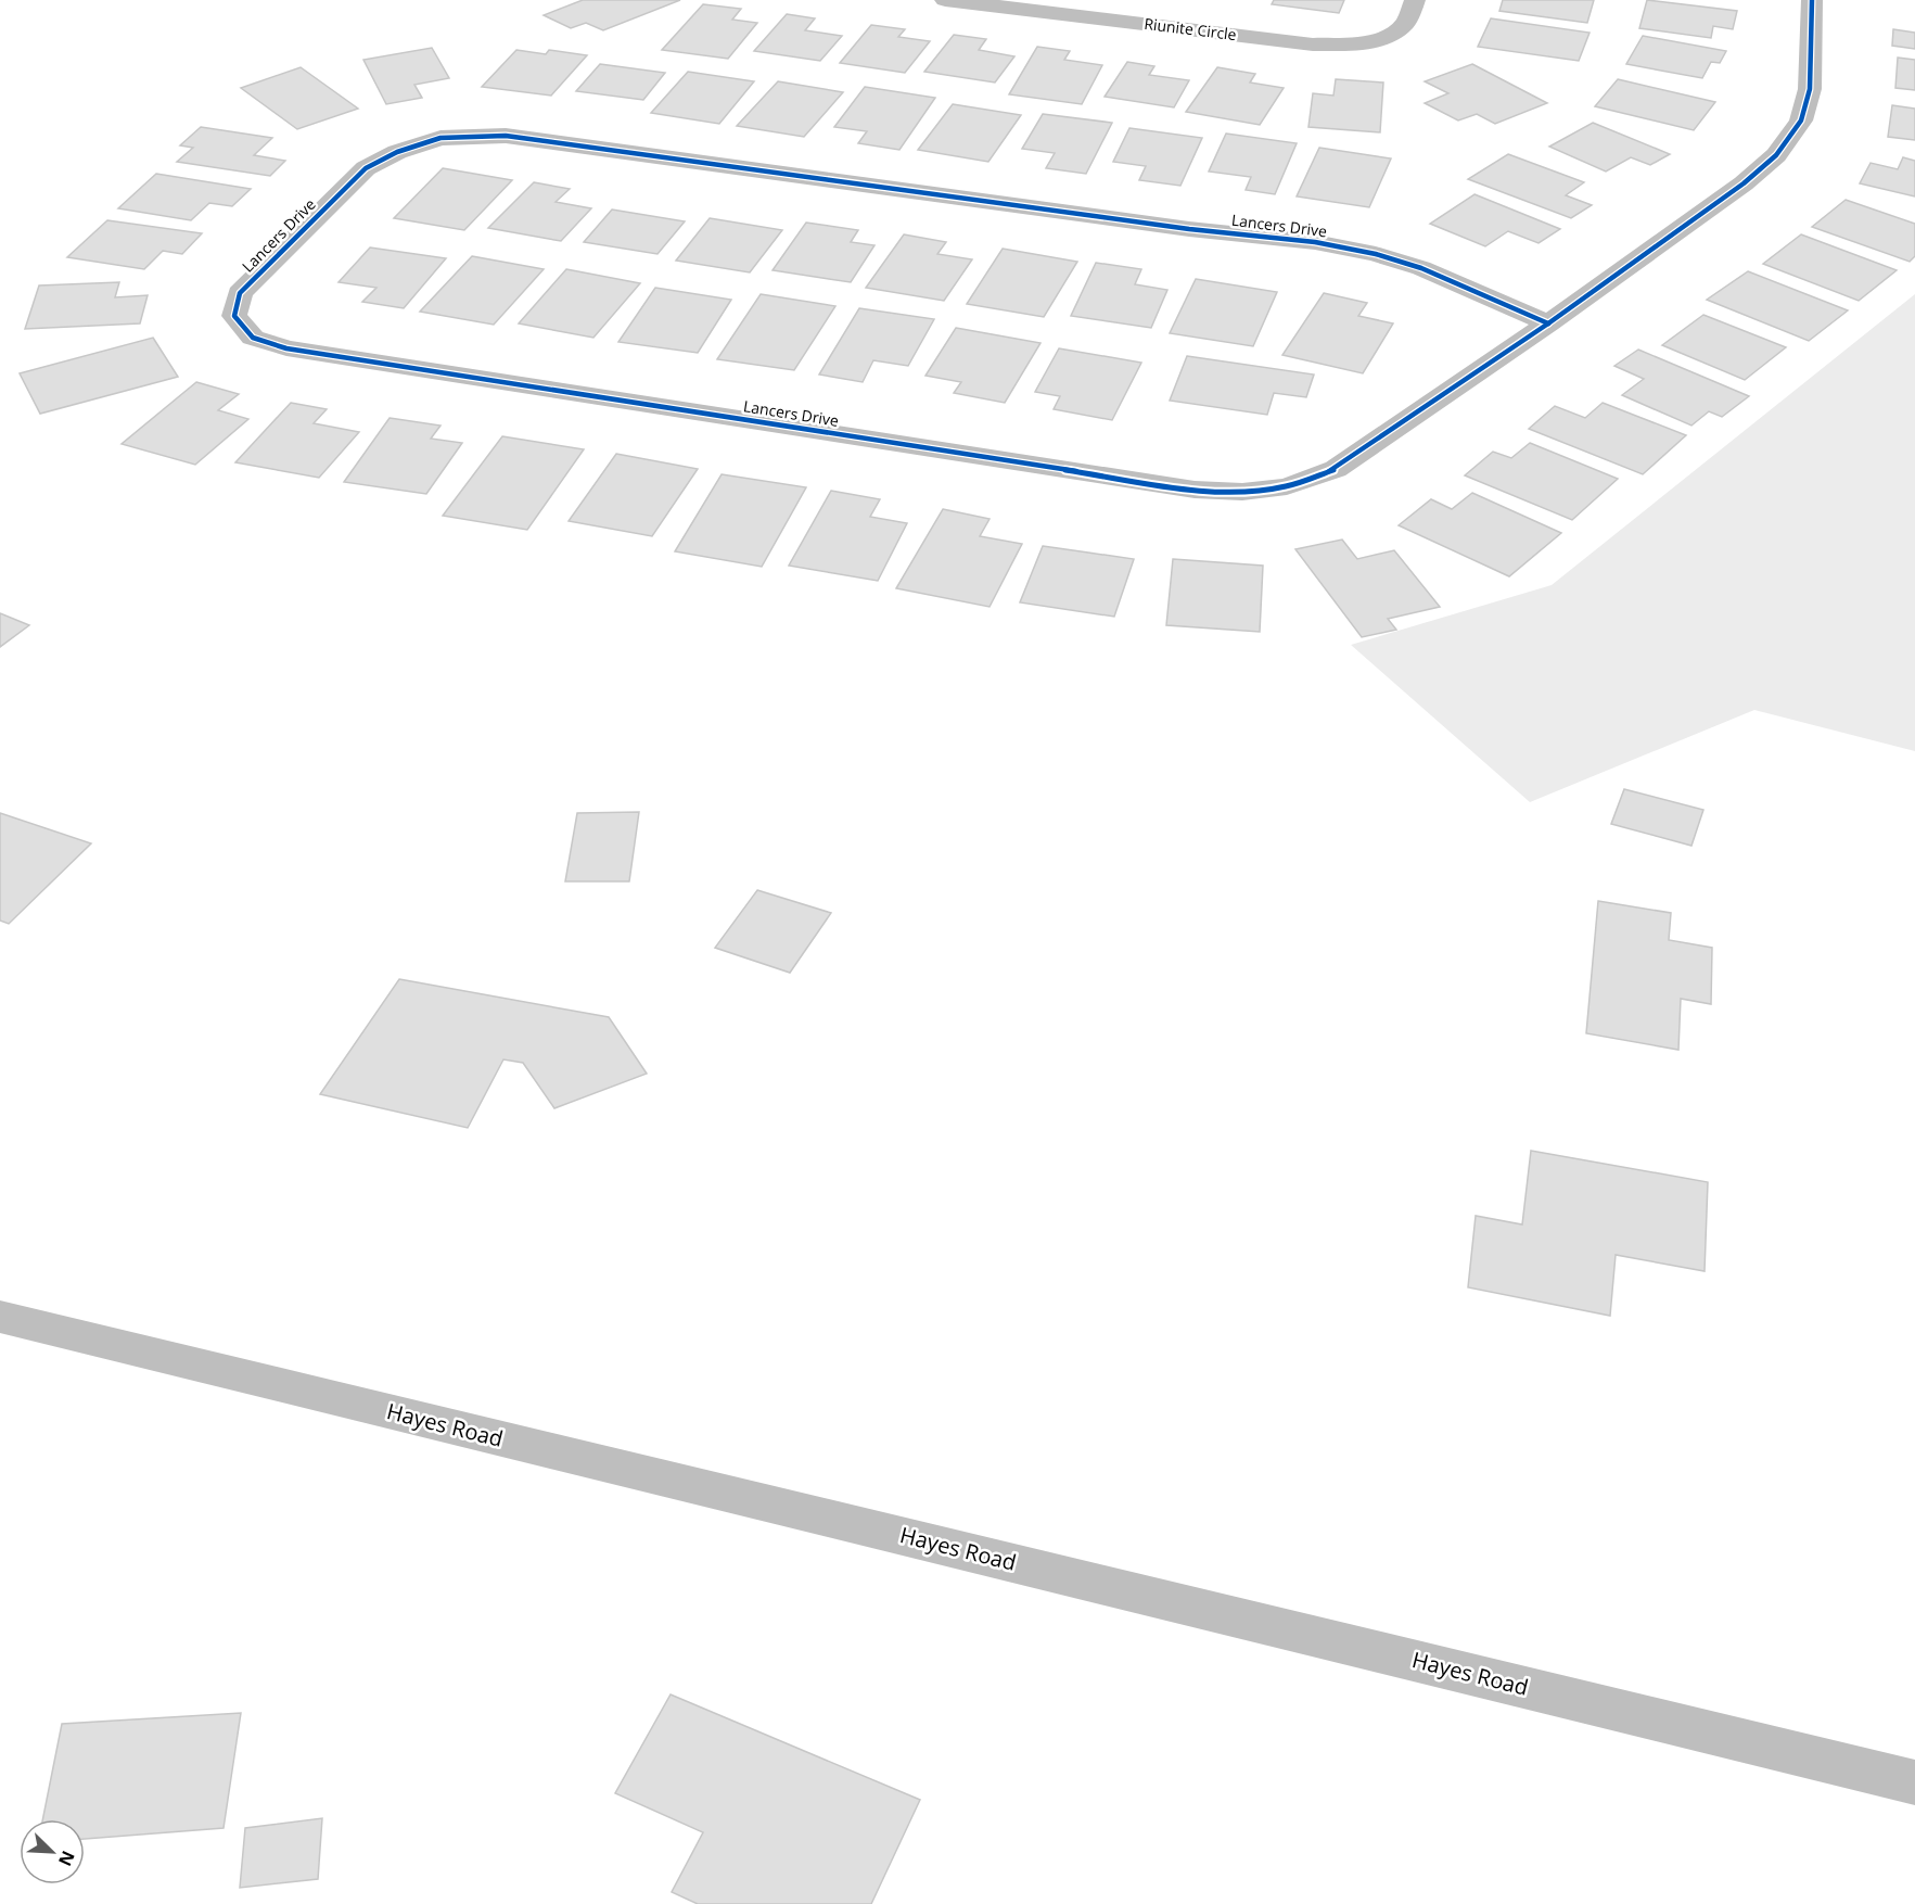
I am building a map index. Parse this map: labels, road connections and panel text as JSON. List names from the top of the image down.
{
  "streets": {
    "street": ["Riunite Circle", "Lancers Drive", "Hayes Road"]
  },
  "north": "bottom right"
}
